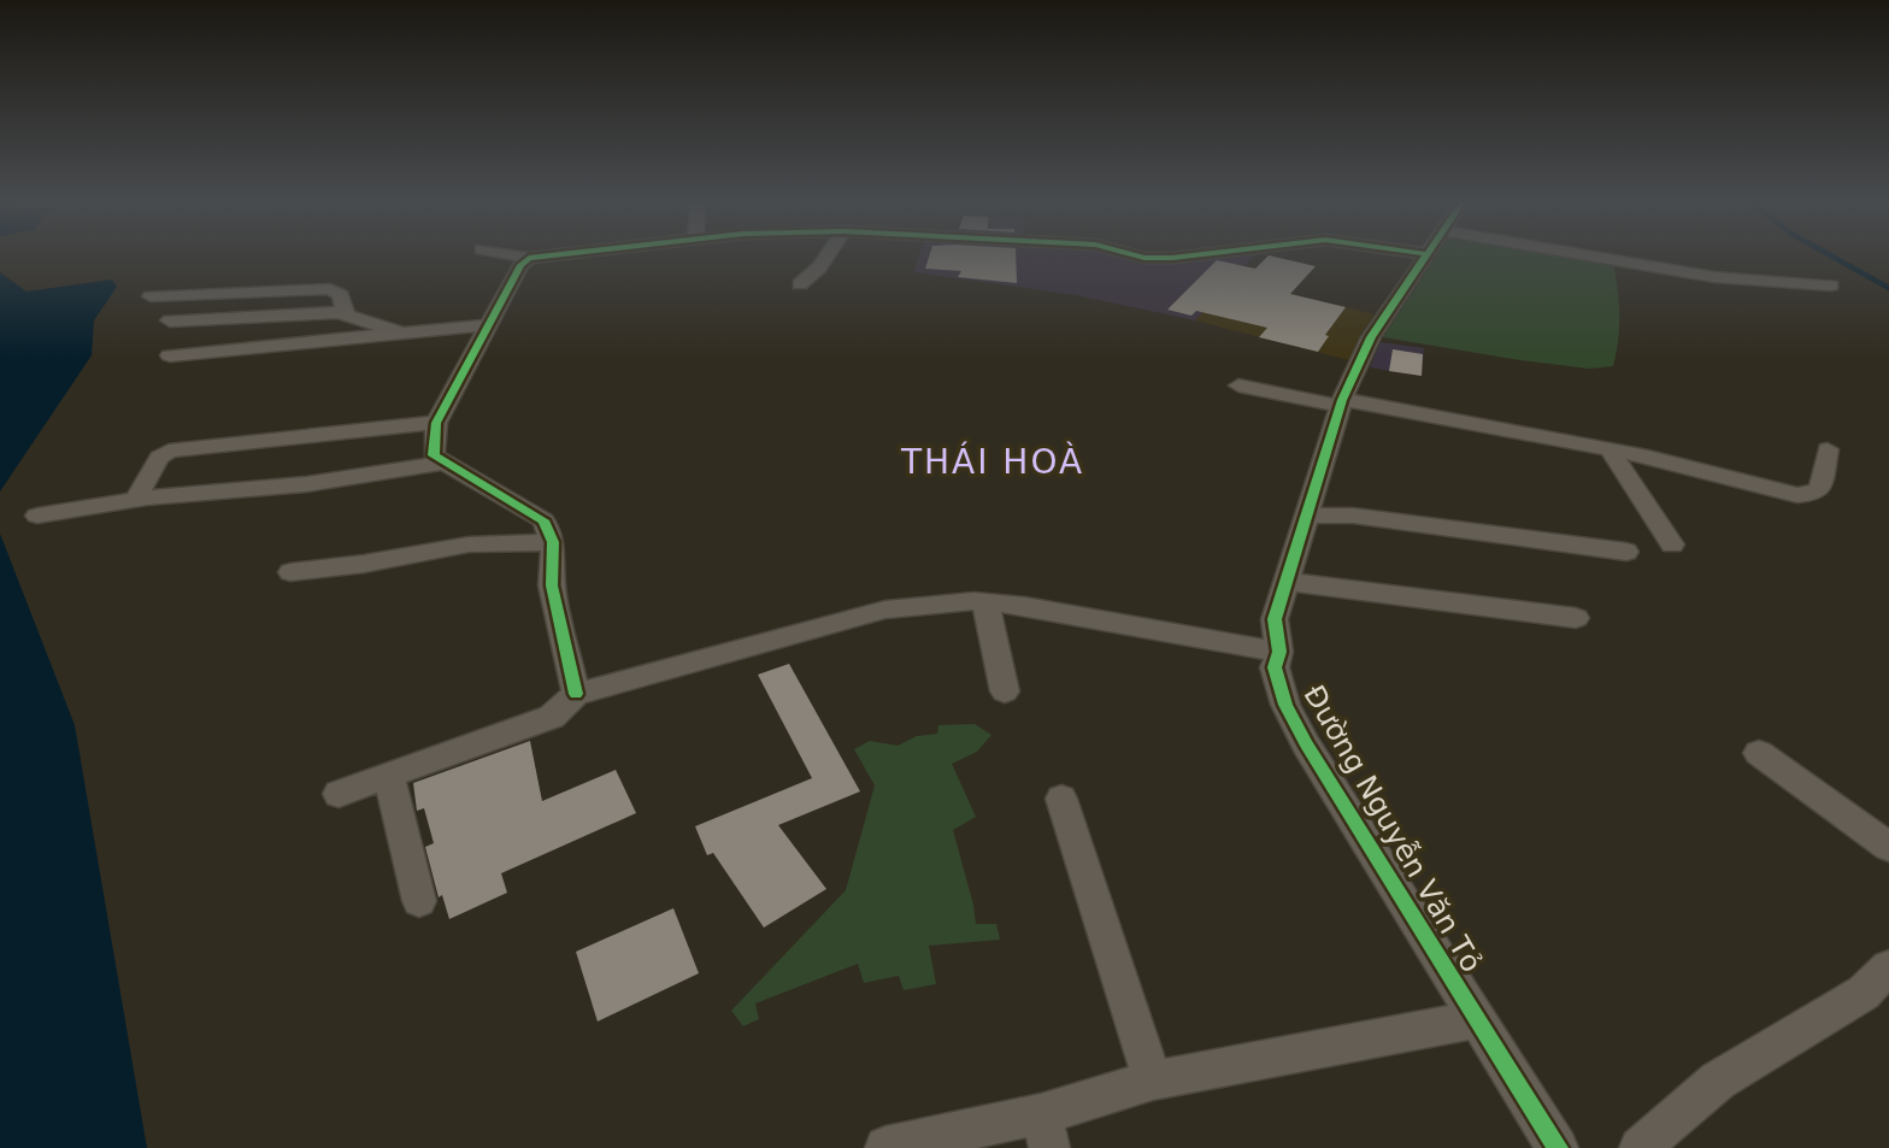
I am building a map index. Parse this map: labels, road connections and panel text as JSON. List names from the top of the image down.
{
  "streets": {
    "street": ["Đường Nguyễn Văn Tỏ"]
  },
  "districts": ["THÁI HOÀ"]
}
